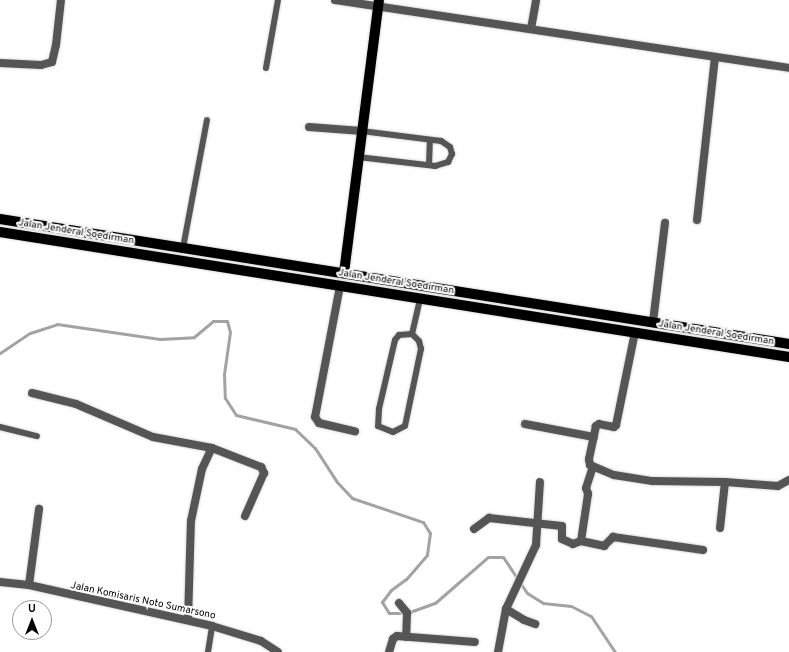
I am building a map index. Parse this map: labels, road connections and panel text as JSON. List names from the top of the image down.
{
  "streets": {
    "main road": ["Jalan Jenderal Soedirman"],
    "street": ["Jalan Komisaris Noto Sumarsono"]
  },
  "north": "top"
}
